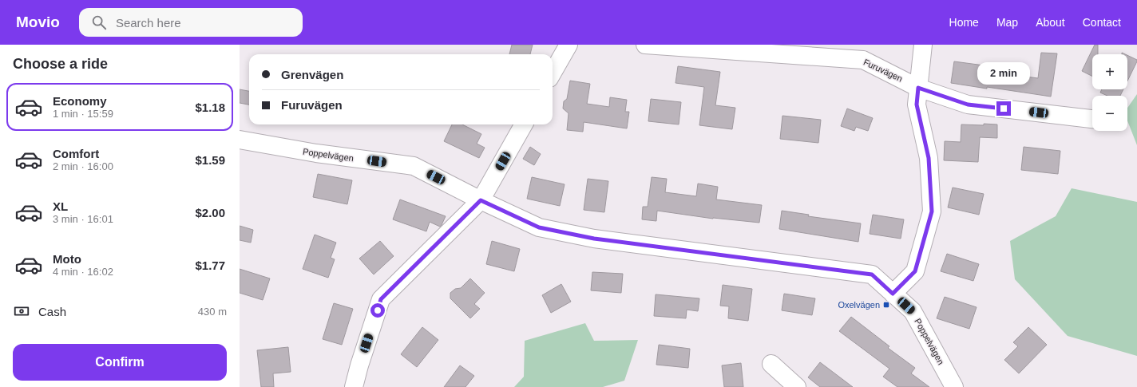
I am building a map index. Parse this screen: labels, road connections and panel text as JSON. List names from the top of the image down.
{
  "streets": {
    "street": ["Furuvägen", "Poppelvägen"]
  },
  "places": {
    "transit": ["Oxelvägen"]
  },
  "page": {
    "header": "Movio",
    "search": "Search here",
    "nav": [
      "Home",
      "Map",
      "About",
      "Contact"
    ],
    "heading": "Choose a ride",
    "map_buttons": ["+", "−"],
    "banner": ["Grenvägen", "Furuvägen"],
    "bubble": "2 min",
    "list": [
      {
        "name": "Economy",
        "note": "1 min · 15:59",
        "value": "$1.18"
      },
      {
        "name": "Comfort",
        "note": "2 min · 16:00",
        "value": "$1.59"
      },
      {
        "name": "XL",
        "note": "3 min · 16:01",
        "value": "$2.00"
      },
      {
        "name": "Moto",
        "note": "4 min · 16:02",
        "value": "$1.77"
      }
    ],
    "pay": ["Cash", "430 m"],
    "buttons": "Confirm"
  }
}
